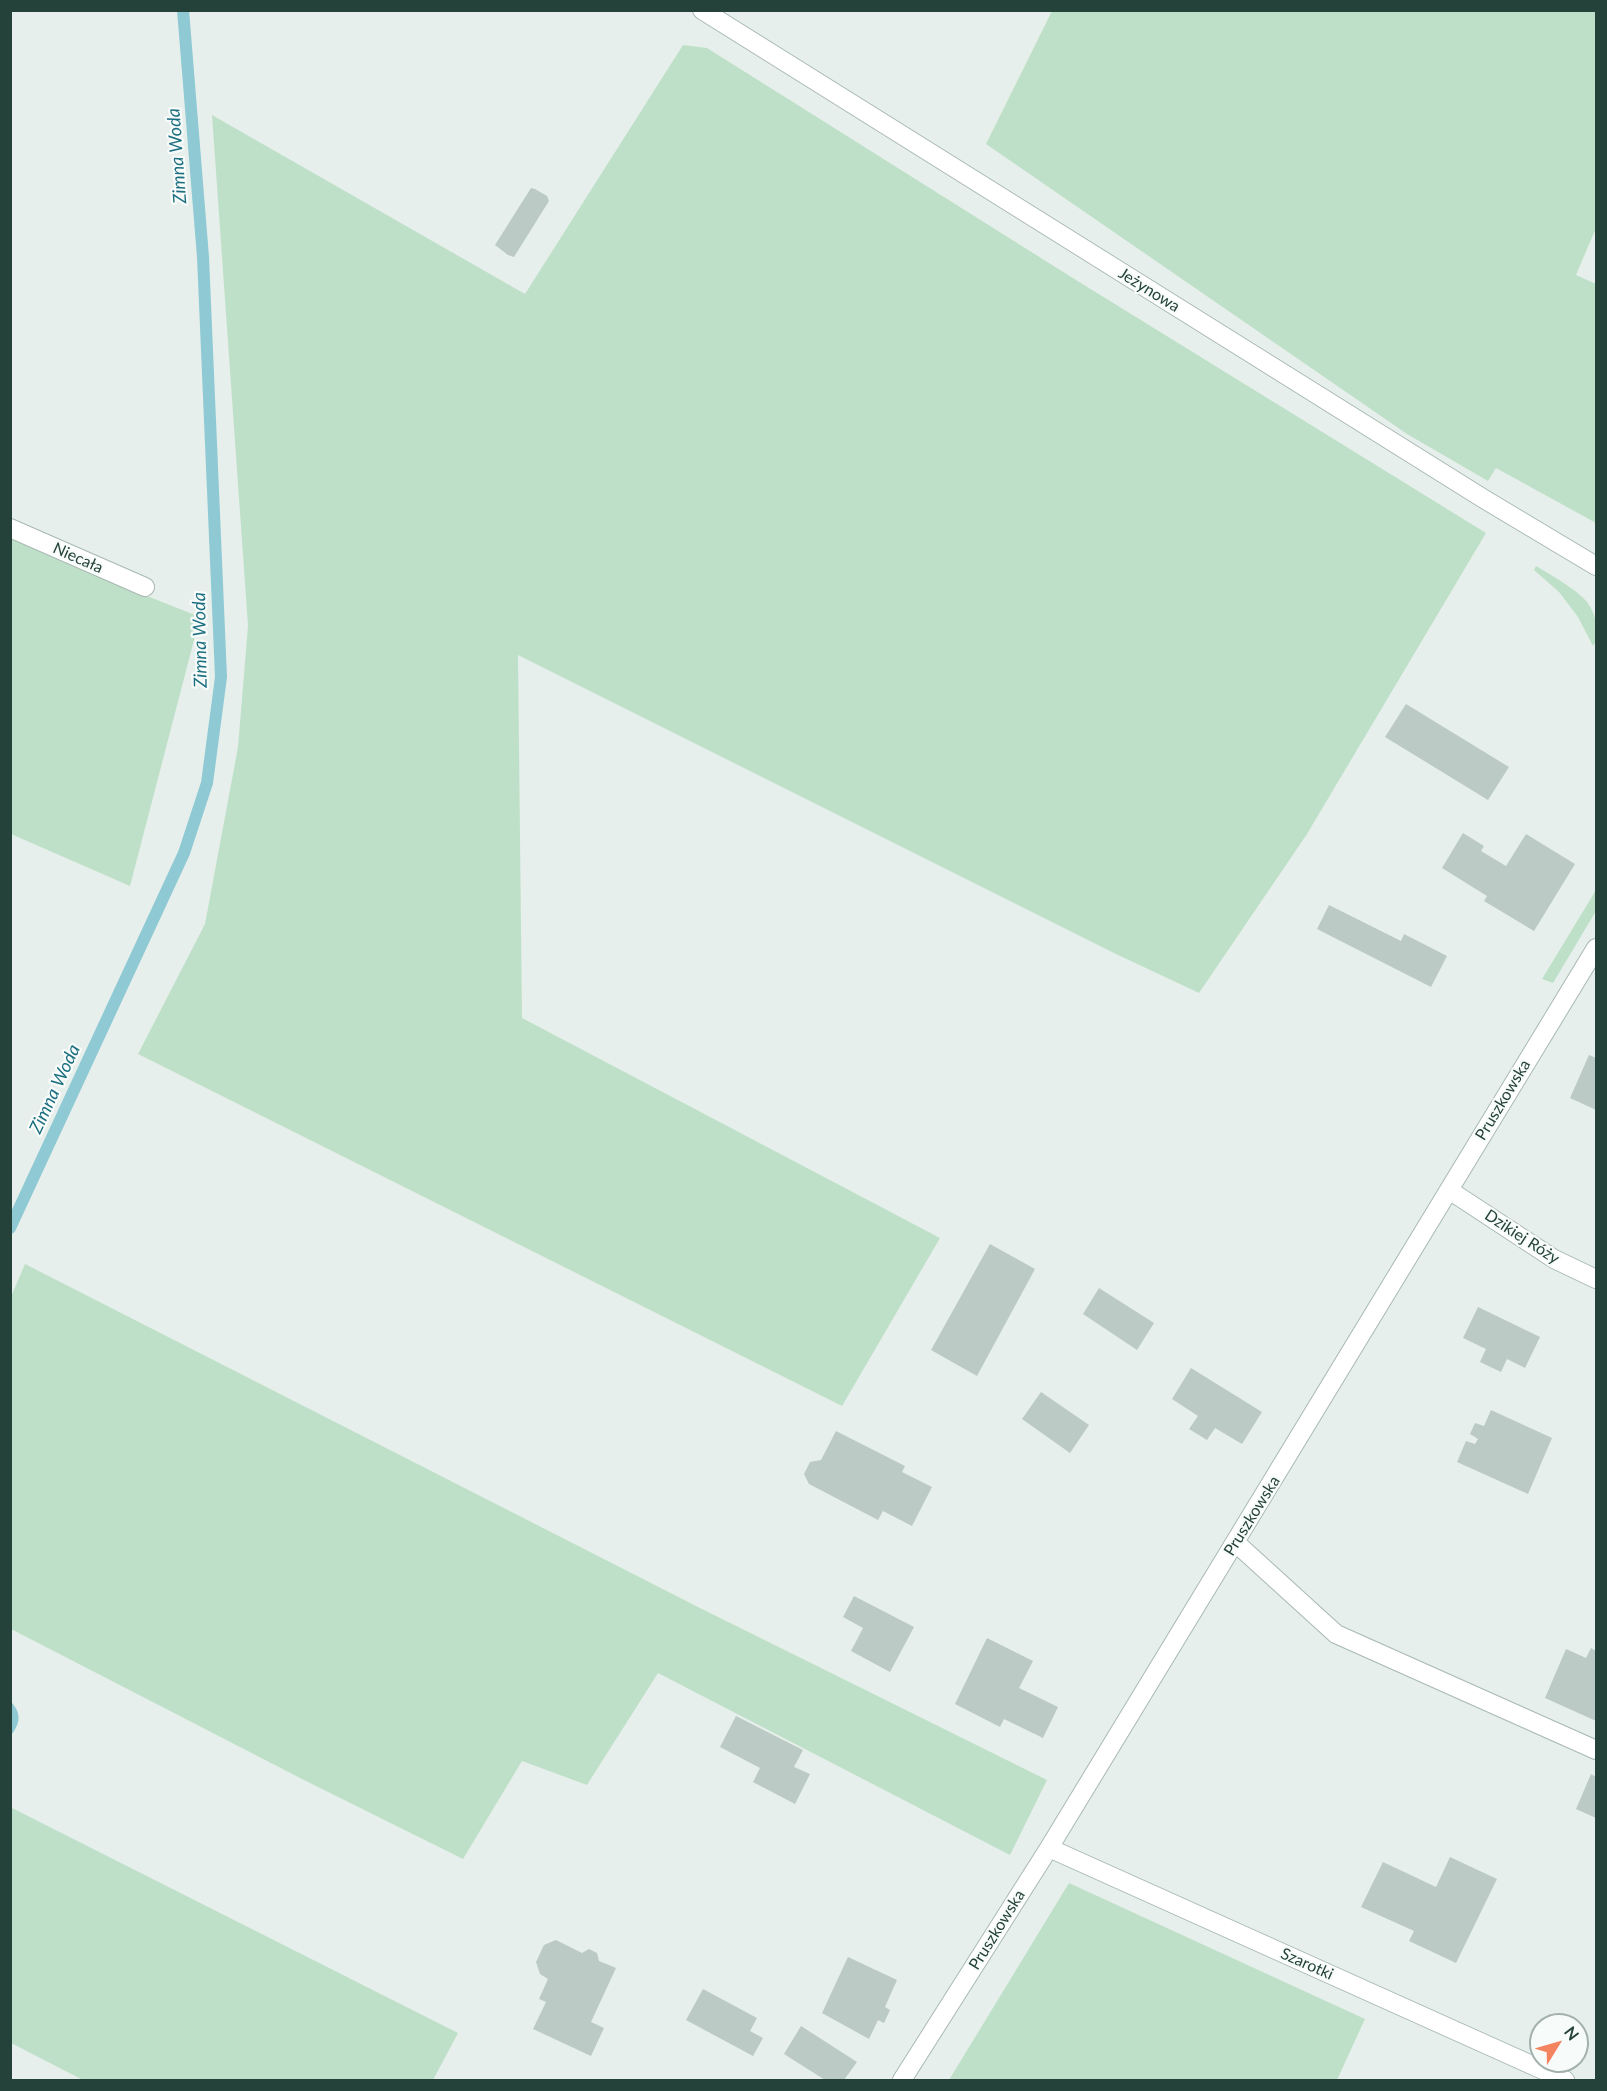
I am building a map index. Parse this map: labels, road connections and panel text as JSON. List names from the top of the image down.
{
  "streets": {
    "street": [
      "Jeżynowa",
      "Niecała",
      "Pruszkowska",
      "Dzikiej Róży",
      "Szarotki"
    ]
  },
  "crossings": [
    ["Pruszkowska", "Dzikiej Róży"],
    ["Pruszkowska", "Szarotki"]
  ],
  "water": ["Zimna Woda"],
  "north": "top right"
}
